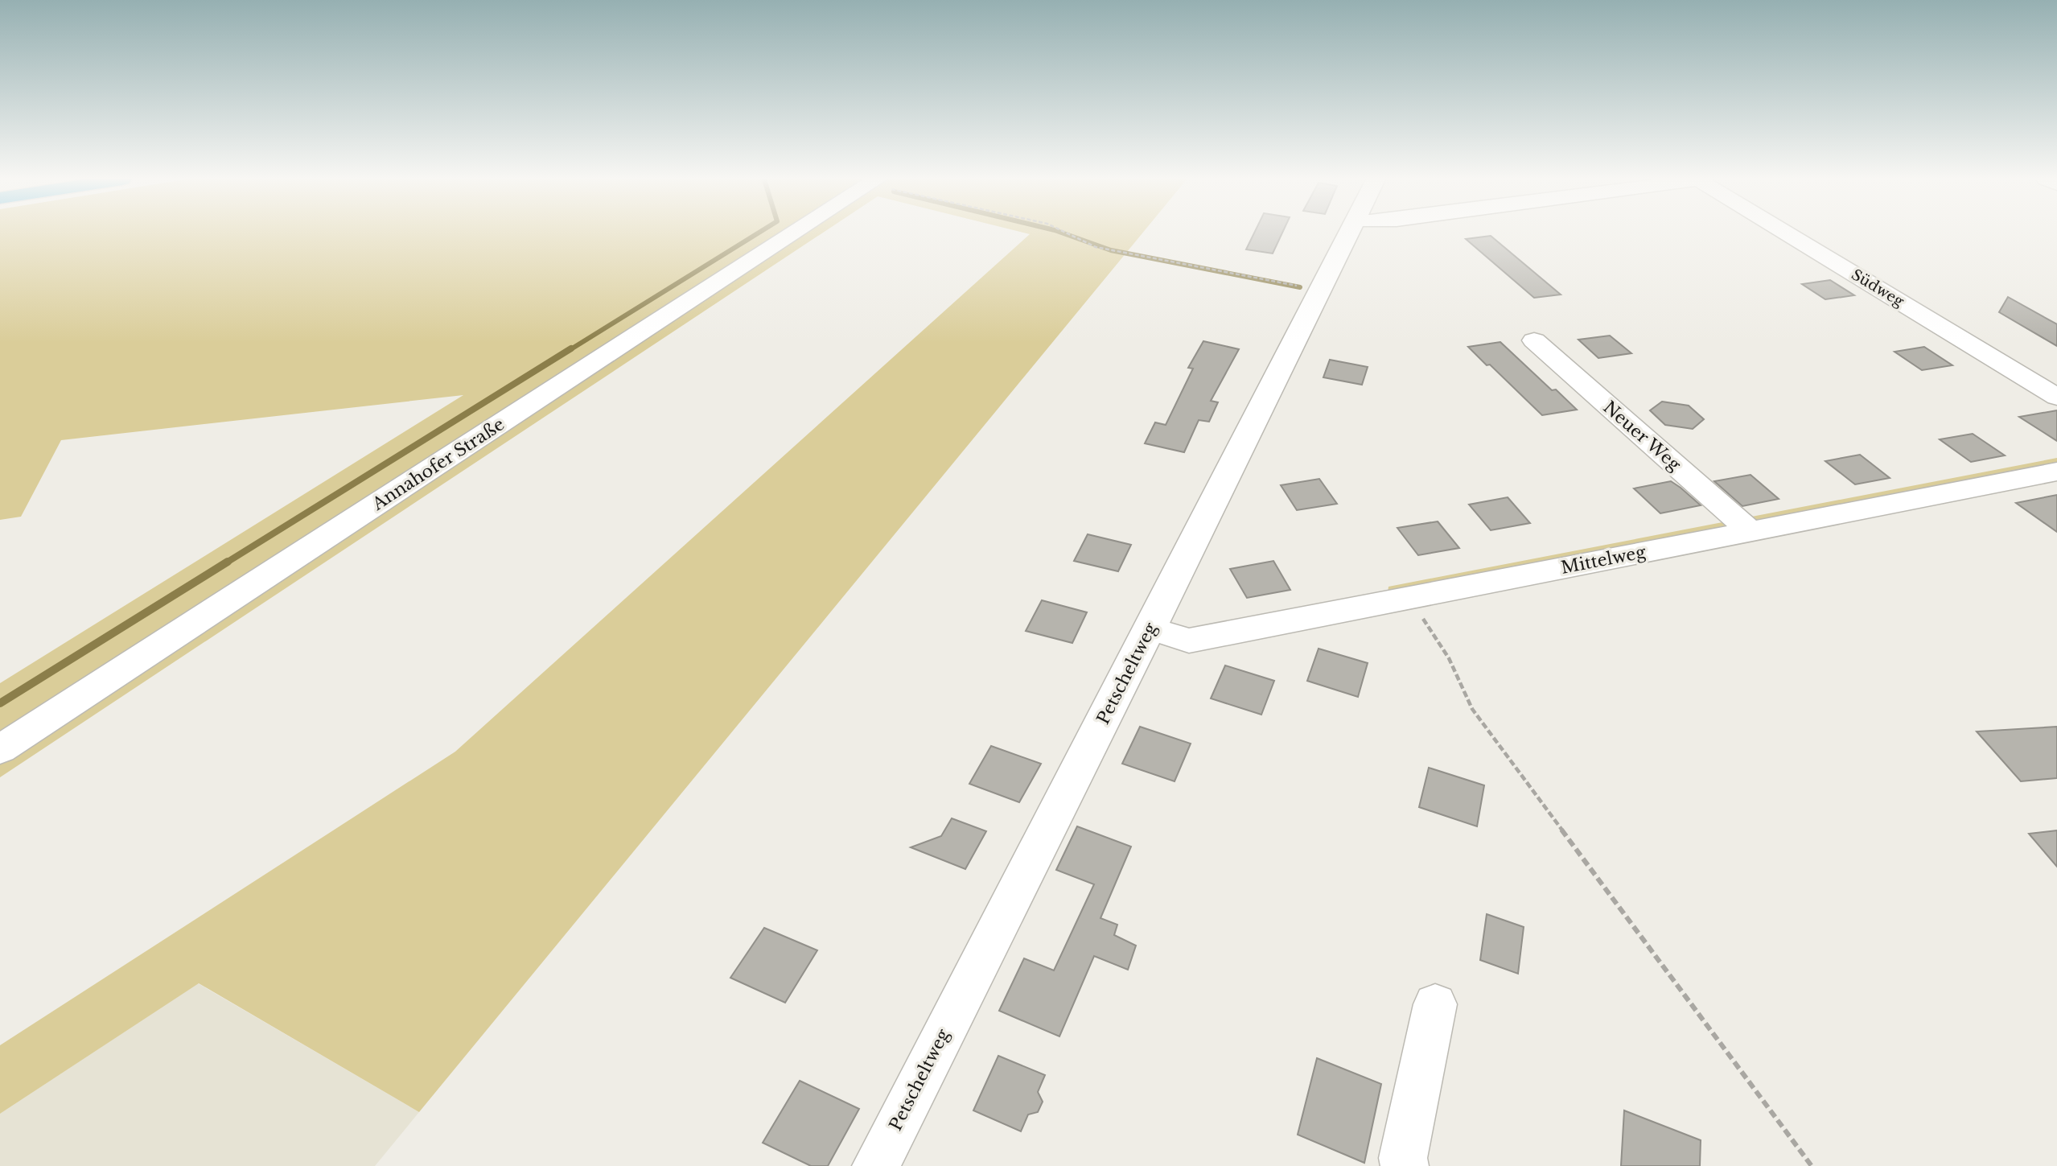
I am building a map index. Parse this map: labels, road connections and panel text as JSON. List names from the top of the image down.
{
  "streets": {
    "street": [
      "Südweg",
      "Neuer Weg",
      "Annahofer Straße",
      "Mittelweg",
      "Petscheltweg"
    ]
  },
  "crossings": [
    ["Neuer Weg", "Mittelweg"],
    ["Mittelweg", "Petscheltweg"]
  ]
}
